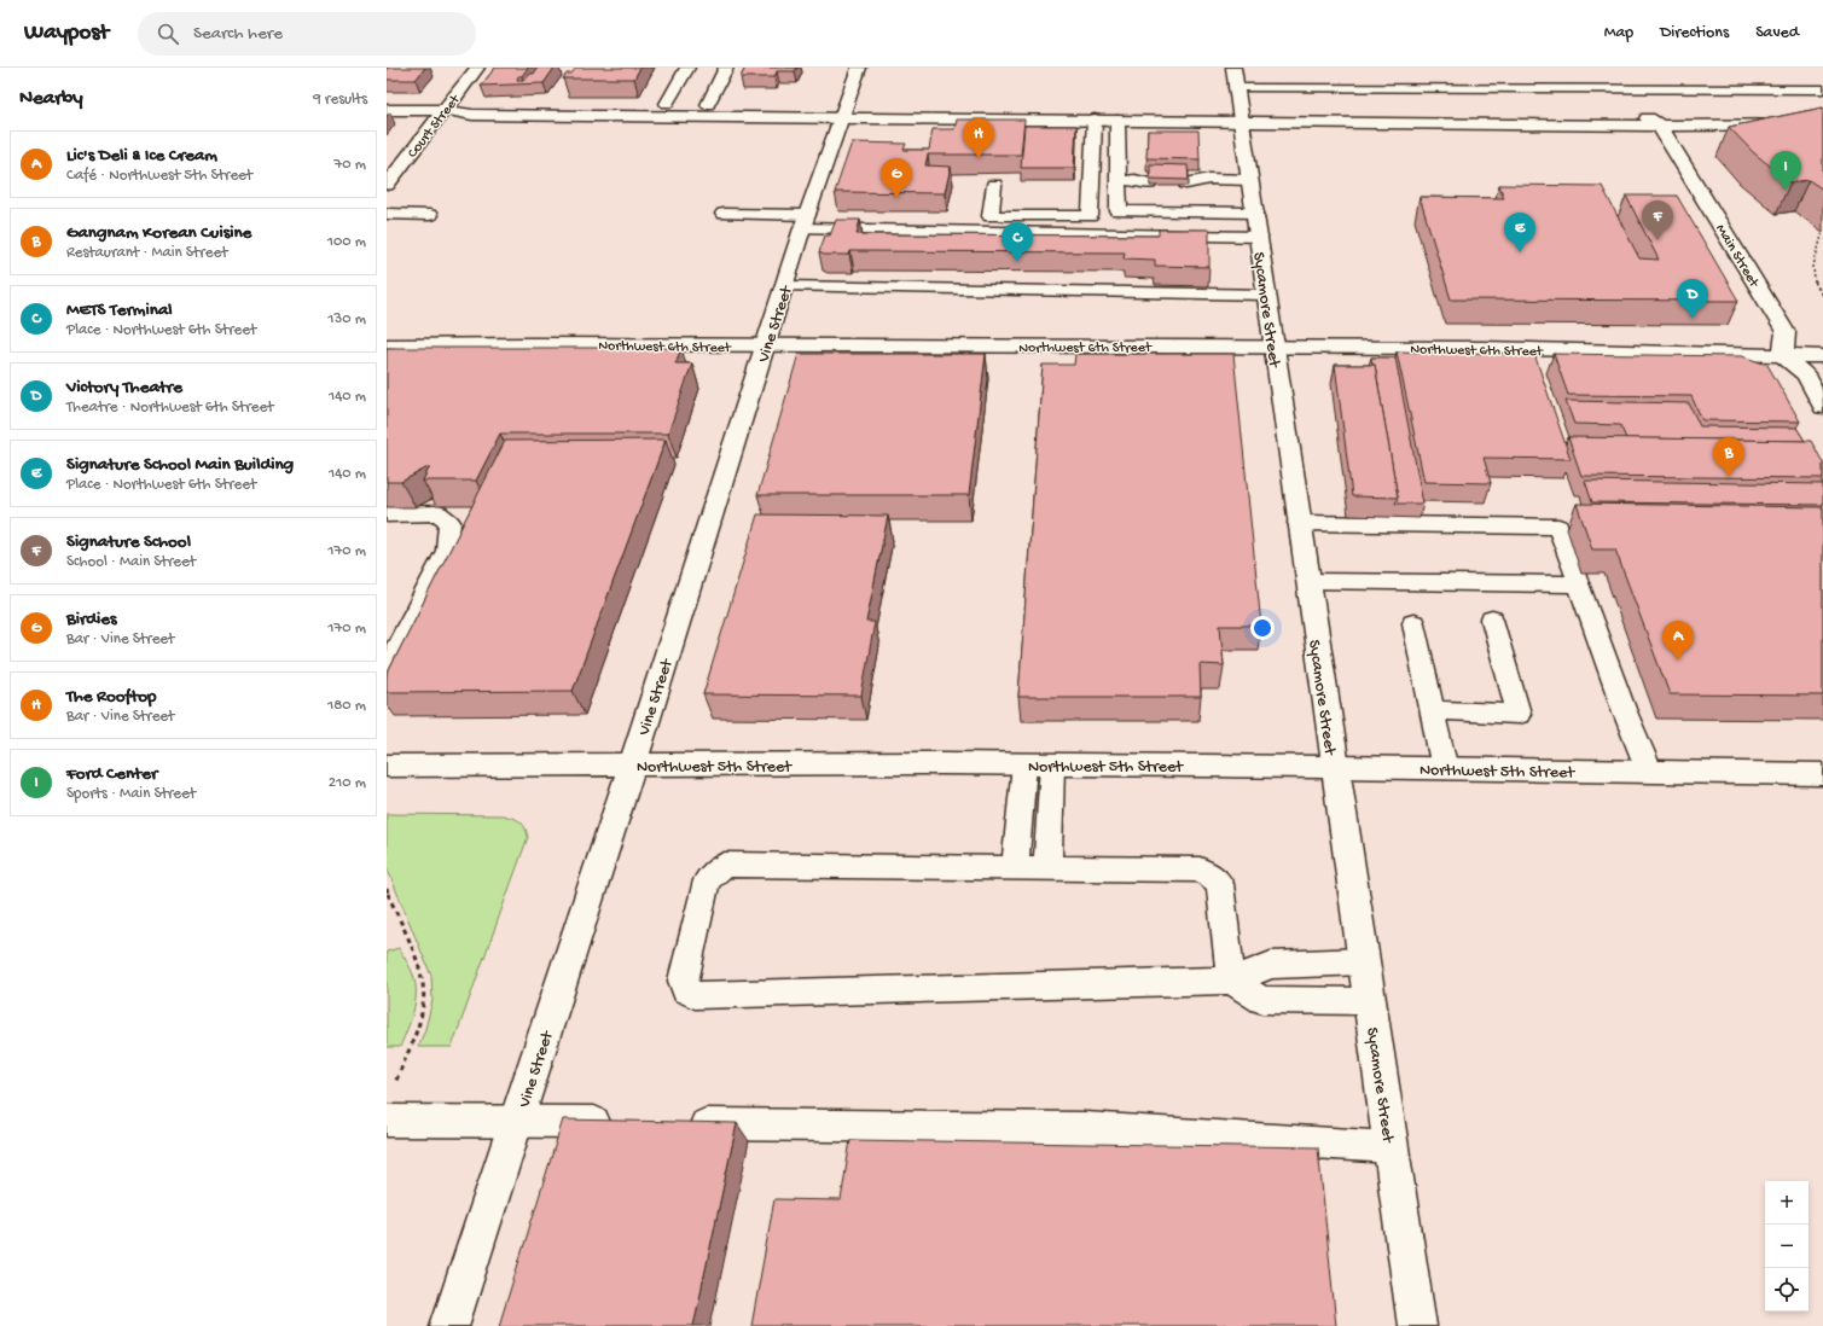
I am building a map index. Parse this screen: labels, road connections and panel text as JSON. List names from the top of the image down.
{
  "streets": {
    "street": [
      "Court Street",
      "Main Street",
      "Sycamore Street",
      "Vine Street",
      "Northwest 6th Street",
      "Northwest 5th Street"
    ]
  },
  "crossings": [
    ["Main Street", "Sycamore Street"],
    ["Main Street", "Northwest 6th Street"],
    ["Sycamore Street", "Northwest 6th Street"],
    ["Sycamore Street", "Northwest 5th Street"],
    ["Vine Street", "Northwest 6th Street"],
    ["Vine Street", "Northwest 5th Street"]
  ],
  "page": {
    "header": "Waypost",
    "search": "Search here",
    "nav": ["Map", "Directions", "Saved"],
    "heading": ["Nearby", "9 results"],
    "pins": [
      "H",
      "I",
      "G",
      "F",
      "E",
      "C",
      "D",
      "B",
      "A"
    ],
    "list": [
      {
        "mark": "A",
        "name": "Lic's Deli & Ice Cream",
        "note": "Café · Northwest 5th Street",
        "value": "70 m"
      },
      {
        "mark": "B",
        "name": "Gangnam Korean Cuisine",
        "note": "Restaurant · Main Street",
        "value": "100 m"
      },
      {
        "mark": "C",
        "name": "METS Terminal",
        "note": "Place · Northwest 6th Street",
        "value": "130 m"
      },
      {
        "mark": "D",
        "name": "Victory Theatre",
        "note": "Theatre · Northwest 6th Street",
        "value": "140 m"
      },
      {
        "mark": "E",
        "name": "Signature School Main Building",
        "note": "Place · Northwest 6th Street",
        "value": "140 m"
      },
      {
        "mark": "F",
        "name": "Signature School",
        "note": "School · Main Street",
        "value": "170 m"
      },
      {
        "mark": "G",
        "name": "Birdies",
        "note": "Bar · Vine Street",
        "value": "170 m"
      },
      {
        "mark": "H",
        "name": "The Rooftop",
        "note": "Bar · Vine Street",
        "value": "180 m"
      },
      {
        "mark": "I",
        "name": "Ford Center",
        "note": "Sports · Main Street",
        "value": "210 m"
      }
    ],
    "map_buttons": ["+", "−"]
  }
}
